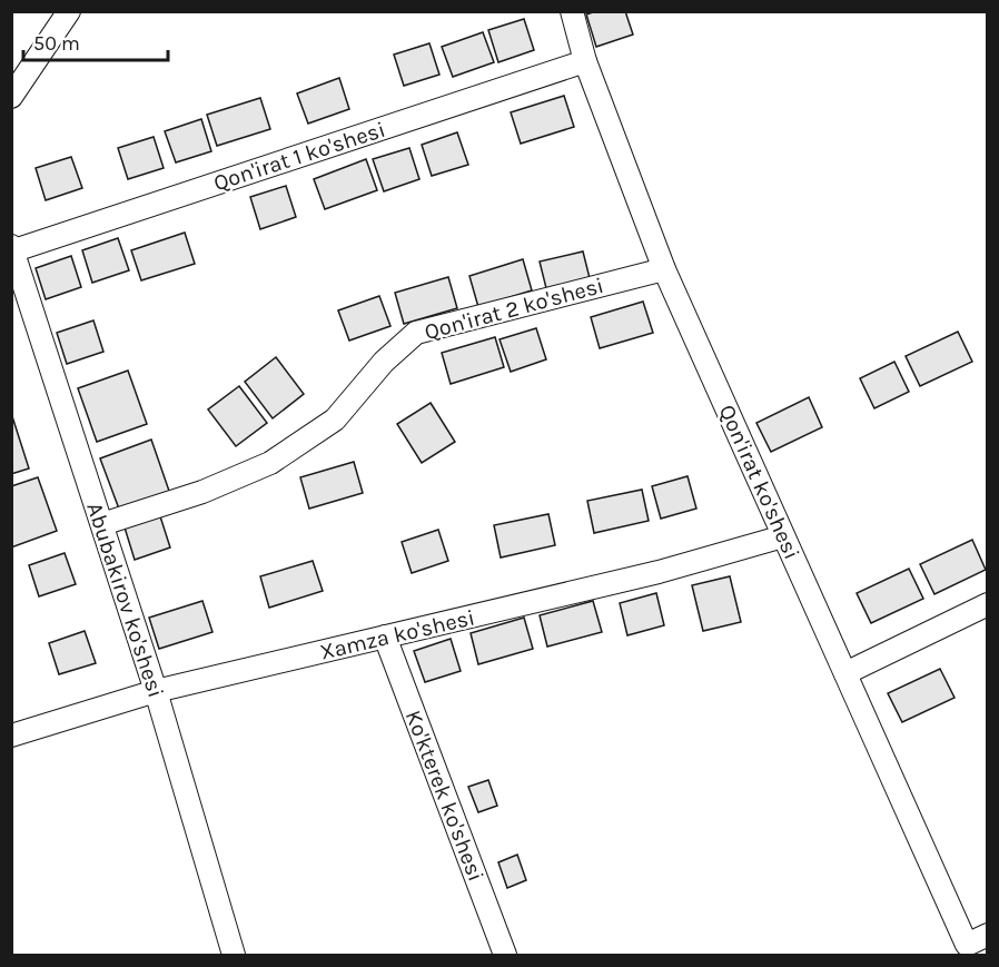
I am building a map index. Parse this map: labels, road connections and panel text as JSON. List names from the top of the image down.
{
  "streets": {
    "street": [
      "Qon'irat 1 ko'shesi",
      "Qon'irat 2 ko'shesi",
      "Qon'irat ko'shesi",
      "Abubakirov ko'shesi",
      "Xamza ko'shesi",
      "Ko'kterek ko'shesi"
    ]
  },
  "crossings": [
    ["Qon'irat 1 ko'shesi", "Qon'irat ko'shesi"],
    ["Qon'irat 1 ko'shesi", "Abubakirov ko'shesi"],
    ["Qon'irat 2 ko'shesi", "Qon'irat ko'shesi"],
    ["Qon'irat 2 ko'shesi", "Abubakirov ko'shesi"],
    ["Qon'irat ko'shesi", "Xamza ko'shesi"],
    ["Abubakirov ko'shesi", "Xamza ko'shesi"],
    ["Xamza ko'shesi", "Ko'kterek ko'shesi"]
  ],
  "scale_bar": "50 m"
}
